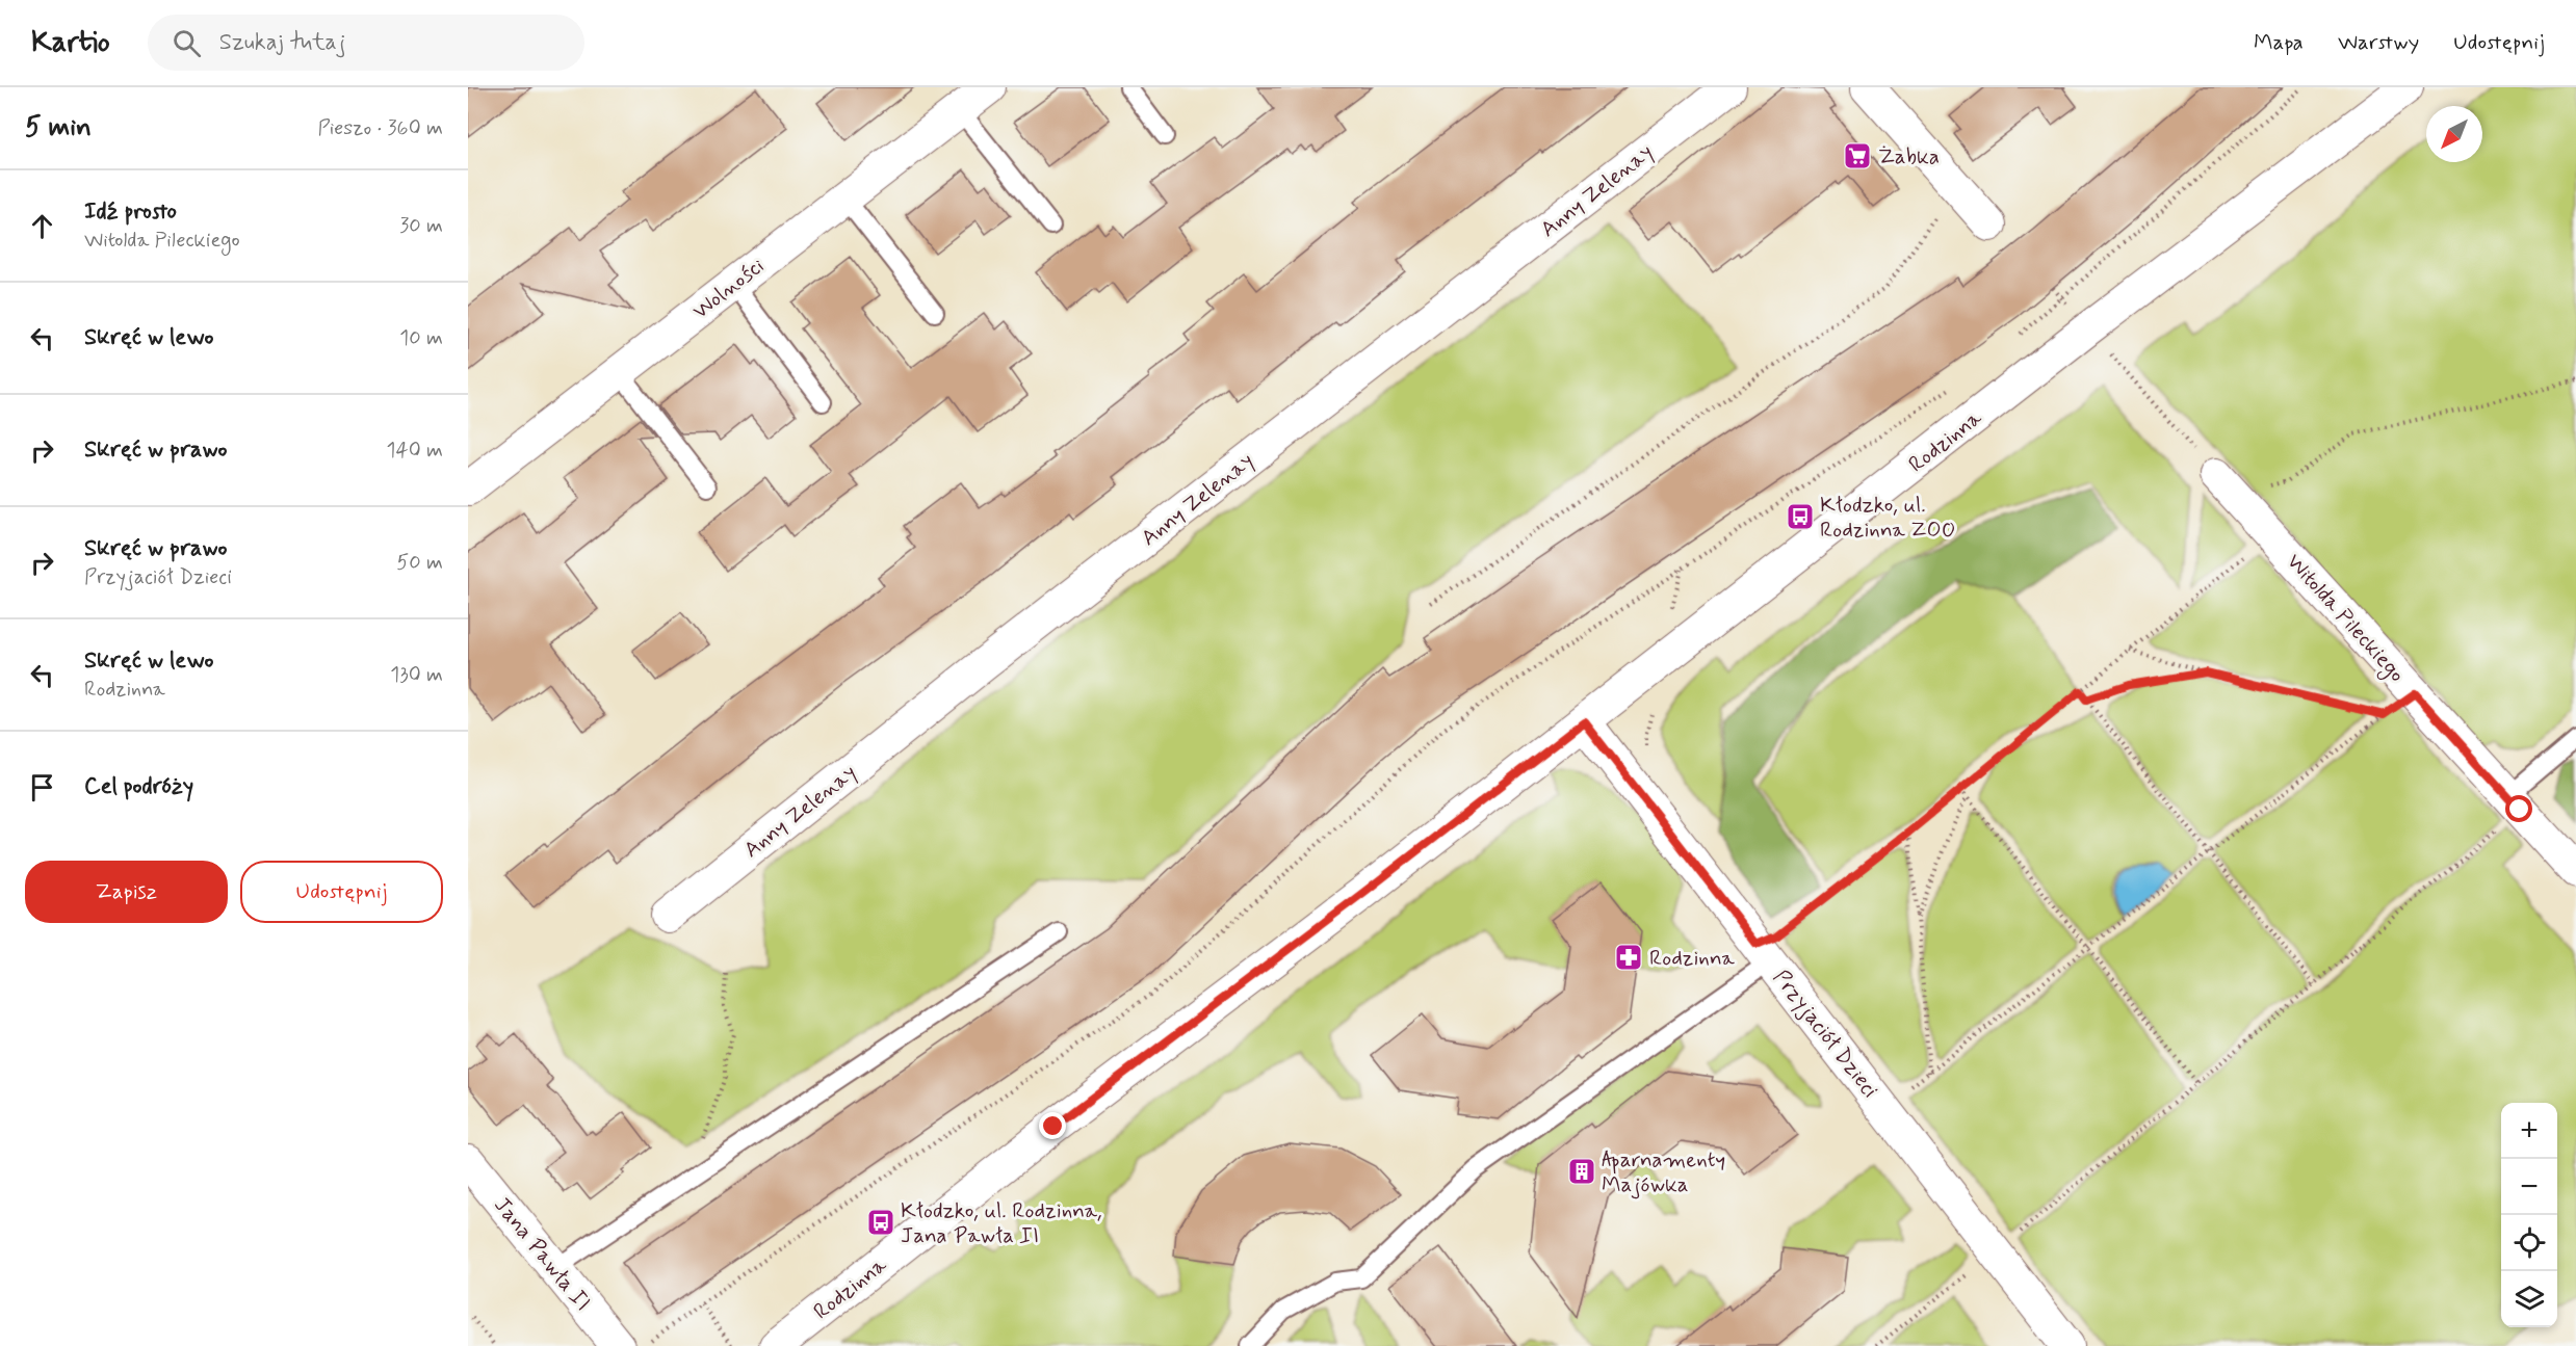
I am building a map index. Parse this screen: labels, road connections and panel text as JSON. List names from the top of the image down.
{
  "streets": {
    "street": [
      "Anny Zelenay",
      "Wolności",
      "Rodzinna",
      "Witolda Pileckiego",
      "Przyjaciół Dzieci",
      "Jana Pawła II"
    ]
  },
  "crossings": [
    ["Rodzinna", "Przyjaciół Dzieci"]
  ],
  "places": {
    "supermarket": ["Żabka"],
    "bus stop": ["Kłodzko, ul. Rodzinna ZOO", "Kłodzko, ul. Rodzinna, Jana Pawła II"],
    "pharmacy": ["Rodzinna"],
    "building": ["Aparnamenty Majówka"]
  },
  "north": "bottom left",
  "page": {
    "header": "Kartio",
    "search": "Szukaj tutaj",
    "nav": ["Mapa", "Warstwy", "Udostępnij"],
    "heading": ["5 min", "Pieszo · 360 m"],
    "list": [
      ["Idź prosto", "Witolda Pileckiego", "30 m"],
      ["Skręć w lewo", "10 m"],
      ["Skręć w prawo", "140 m"],
      ["Skręć w prawo", "Przyjaciół Dzieci", "50 m"],
      ["Skręć w lewo", "Rodzinna", "130 m"],
      "Cel podróży"
    ],
    "buttons": ["Zapisz", "Udostępnij"],
    "map_buttons": ["+", "−"]
  }
}
